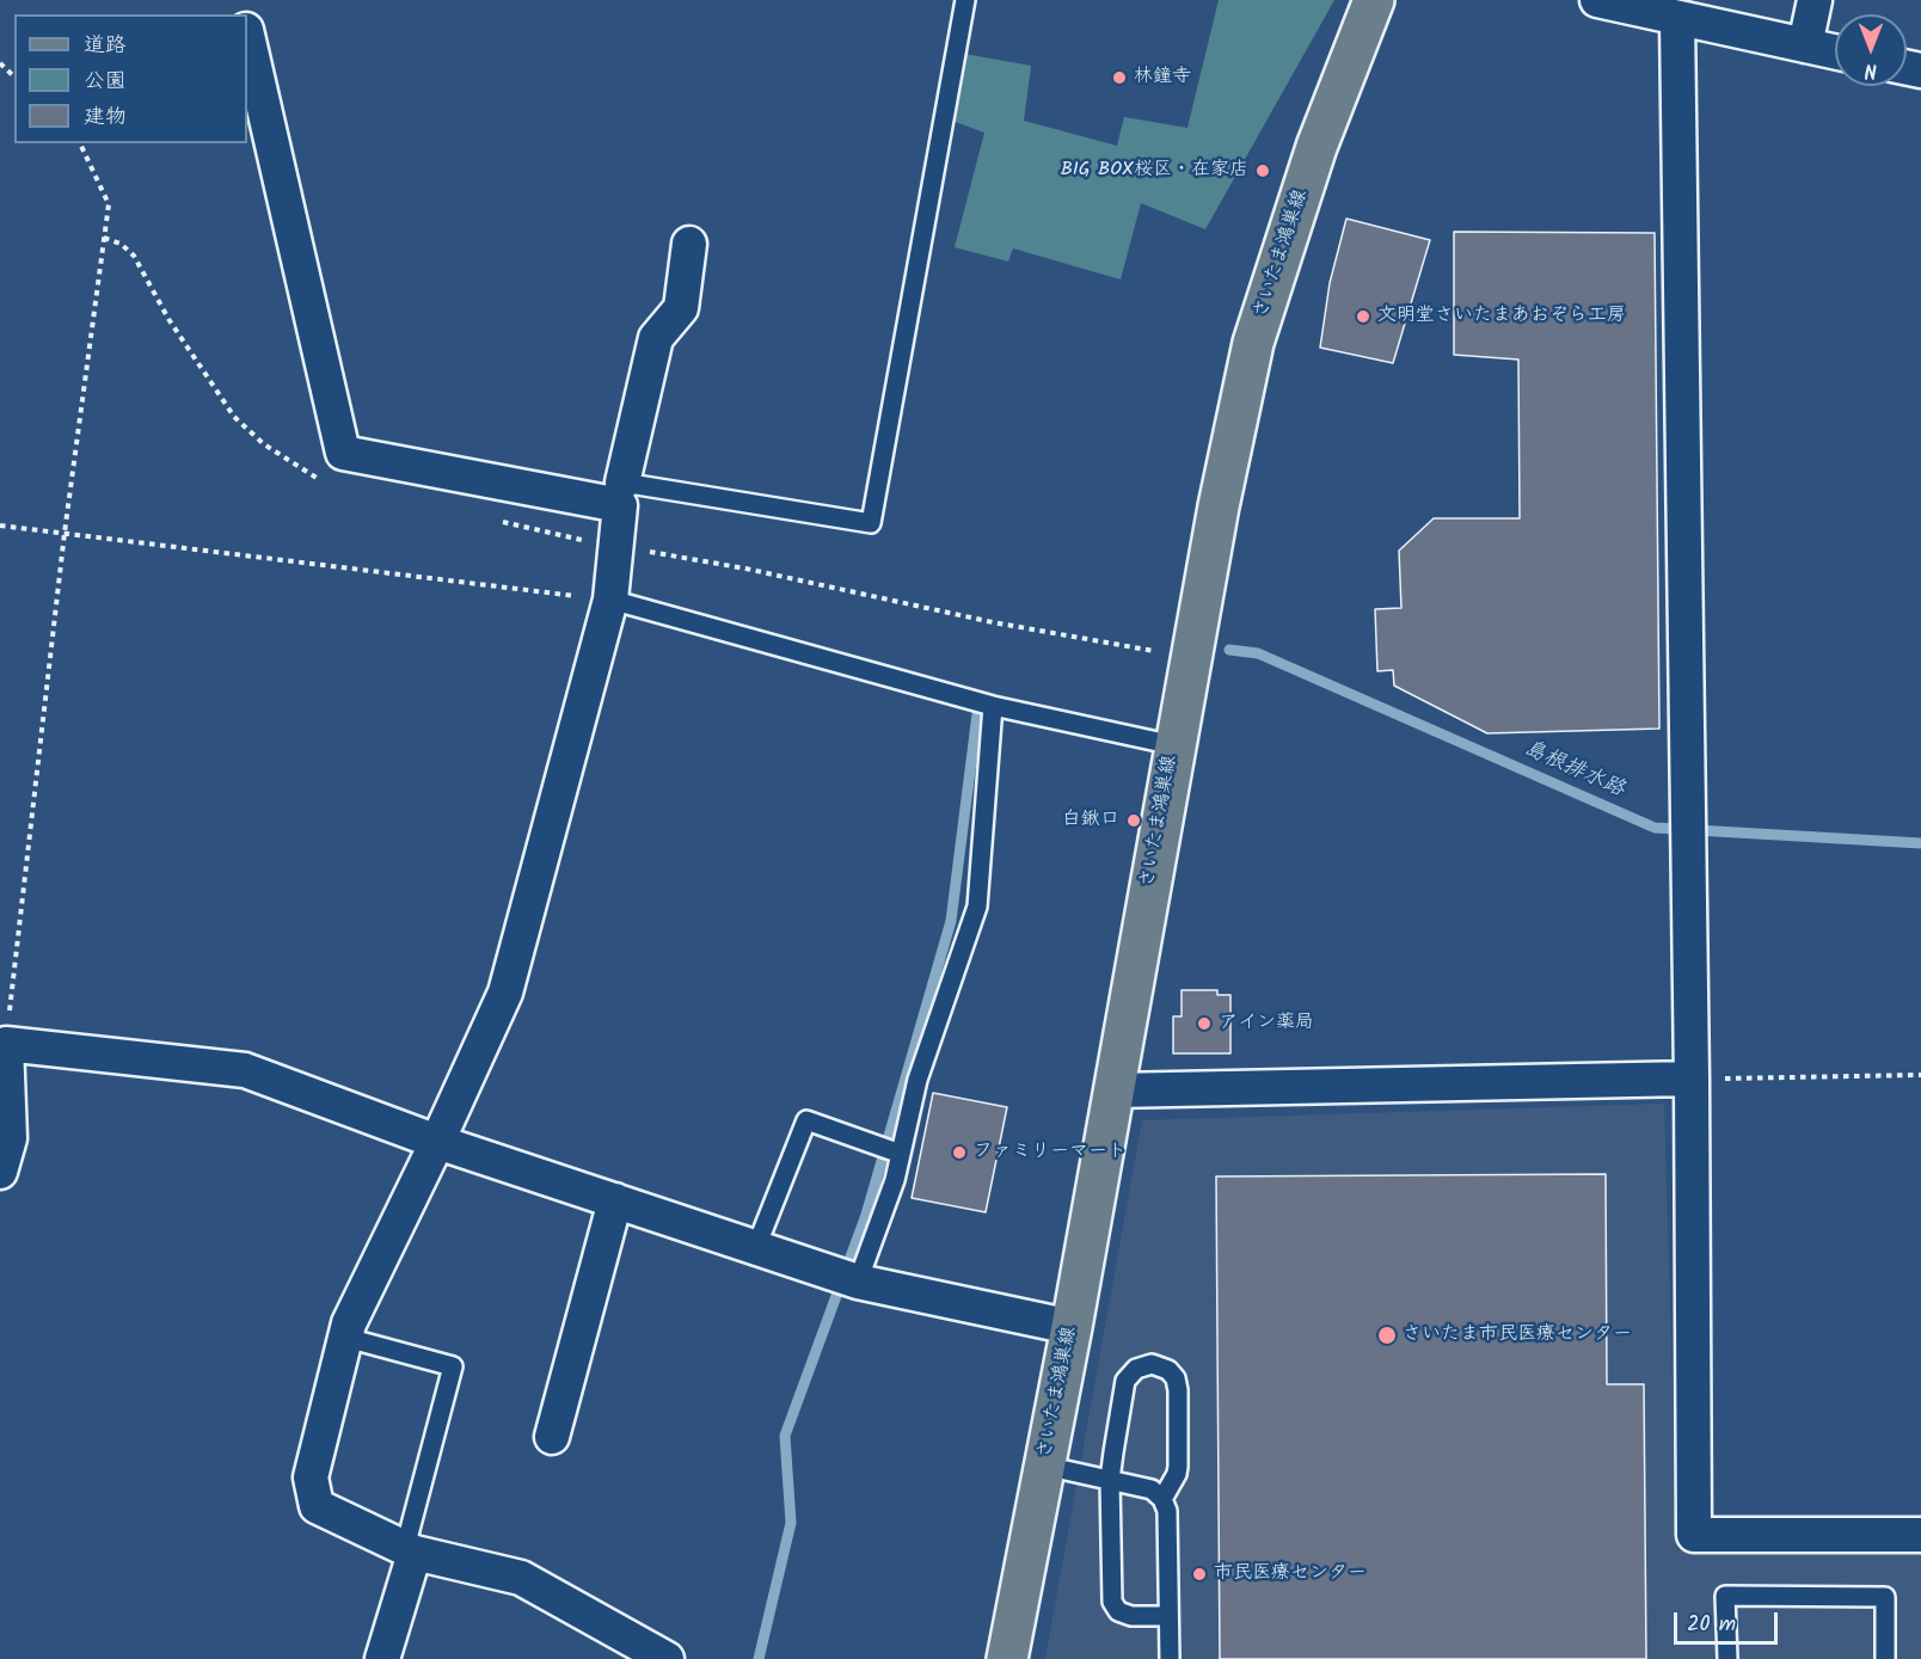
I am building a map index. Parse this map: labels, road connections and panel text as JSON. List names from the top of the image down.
{
  "streets": {
    "main road": ["さいたま鴻巣線"]
  },
  "water": ["島根排水路"],
  "places": [
    "林鐘寺",
    "BIG BOX桜区・在家店",
    "文明堂さいたまあおぞら工房",
    "白鍬口",
    "アイン薬局",
    "ファミリーマート",
    "さいたま市民医療センター",
    "市民医療センター"
  ],
  "legend": ["道路", "公園", "建物"],
  "scale_bar": "20 m",
  "north": "bottom"
}
